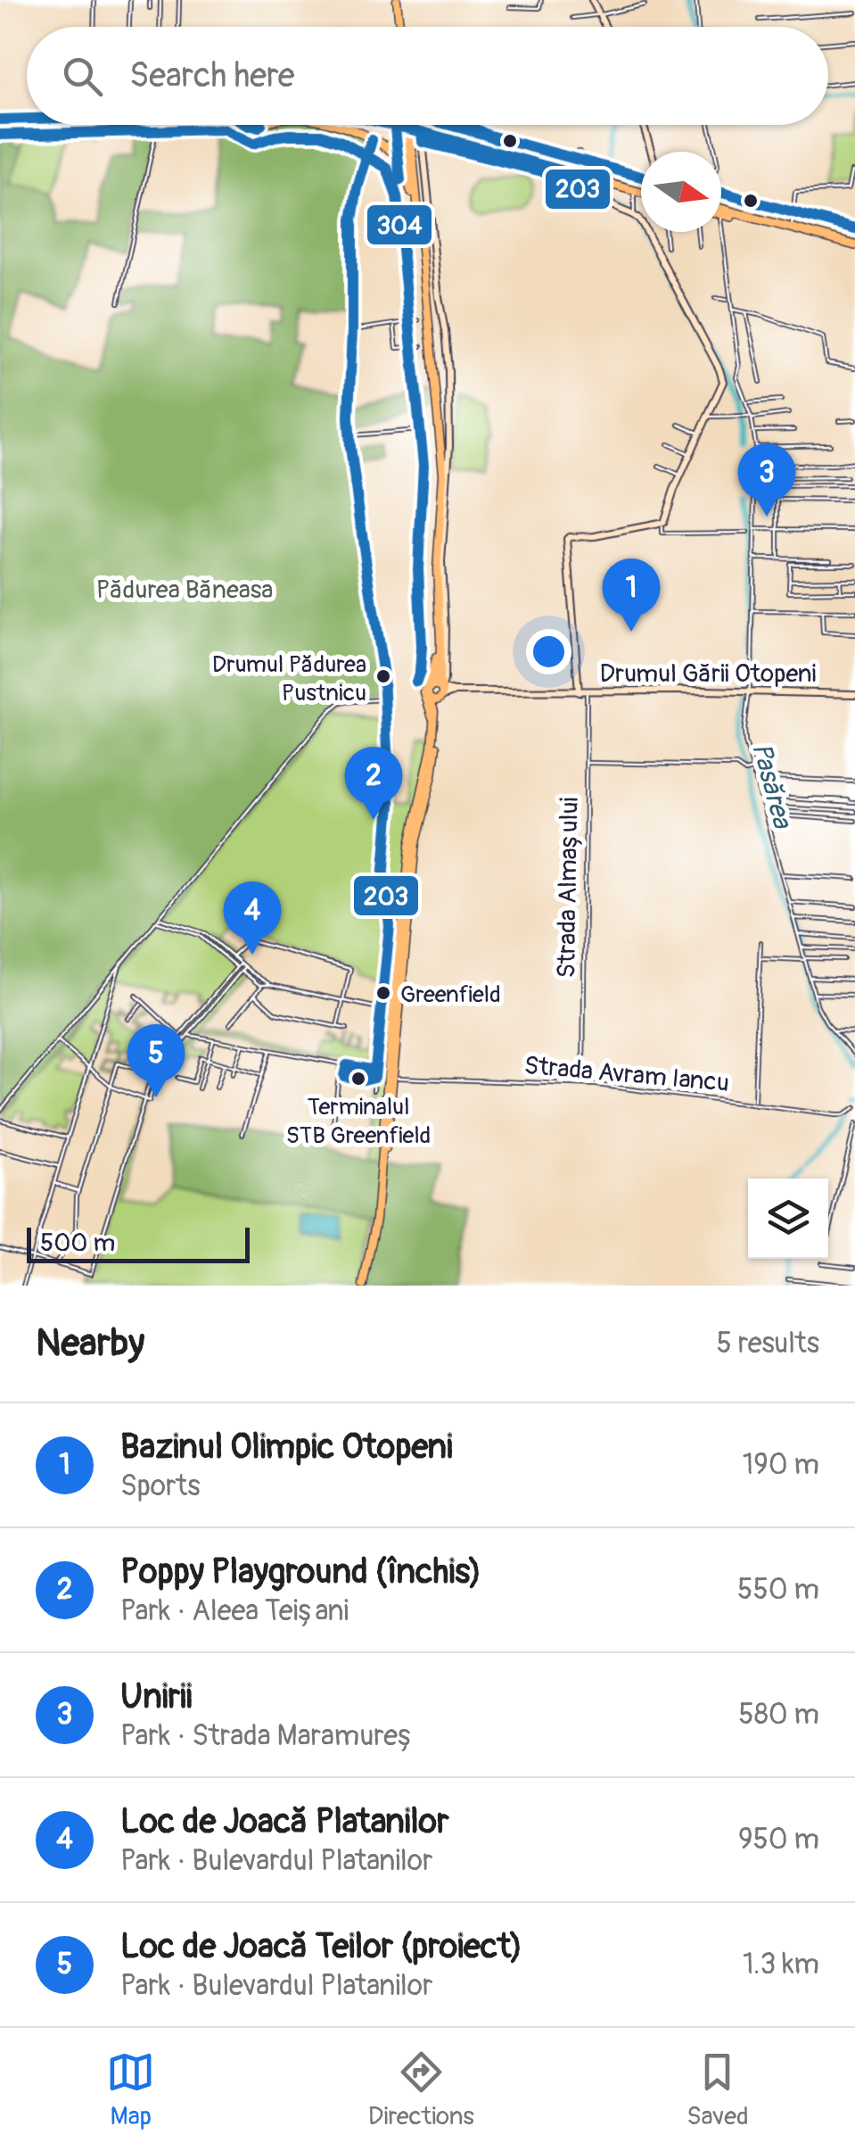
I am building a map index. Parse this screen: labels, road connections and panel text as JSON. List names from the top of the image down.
{
  "streets": {
    "street": ["Drumul Gării Otopeni", "Strada Almașului", "Strada Avram Iancu"]
  },
  "crossings": [
    ["Drumul Gării Otopeni", "Strada Almașului"],
    ["Strada Almașului", "Strada Avram Iancu"]
  ],
  "water": ["Pasărea"],
  "parks": ["Pădurea Băneasa"],
  "places": ["Drumul Pădurea Pustnicu", "Greenfield", "Terminalul STB Greenfield"],
  "lines": ["transit line 203", "transit line 304"],
  "scale_bar": "500 m",
  "north": "right",
  "page": {
    "search": "Search here",
    "pins": [
      "3",
      "1",
      "2",
      "4",
      "5"
    ],
    "scale": "500 m",
    "heading": ["Nearby", "5 results"],
    "list": [
      {
        "mark": "1",
        "name": "Bazinul Olimpic Otopeni",
        "note": "Sports",
        "value": "190 m"
      },
      {
        "mark": "2",
        "name": "Poppy Playground (închis)",
        "note": "Park · Aleea Teișani",
        "value": "550 m"
      },
      {
        "mark": "3",
        "name": "Unirii",
        "note": "Park · Strada Maramureș",
        "value": "580 m"
      },
      {
        "mark": "4",
        "name": "Loc de Joacă Platanilor",
        "note": "Park · Bulevardul Platanilor",
        "value": "950 m"
      },
      {
        "mark": "5",
        "name": "Loc de Joacă Teilor (proiect)",
        "note": "Park · Bulevardul Platanilor",
        "value": "1.3 km"
      }
    ],
    "nav": ["Map", "Directions", "Saved"]
  }
}
